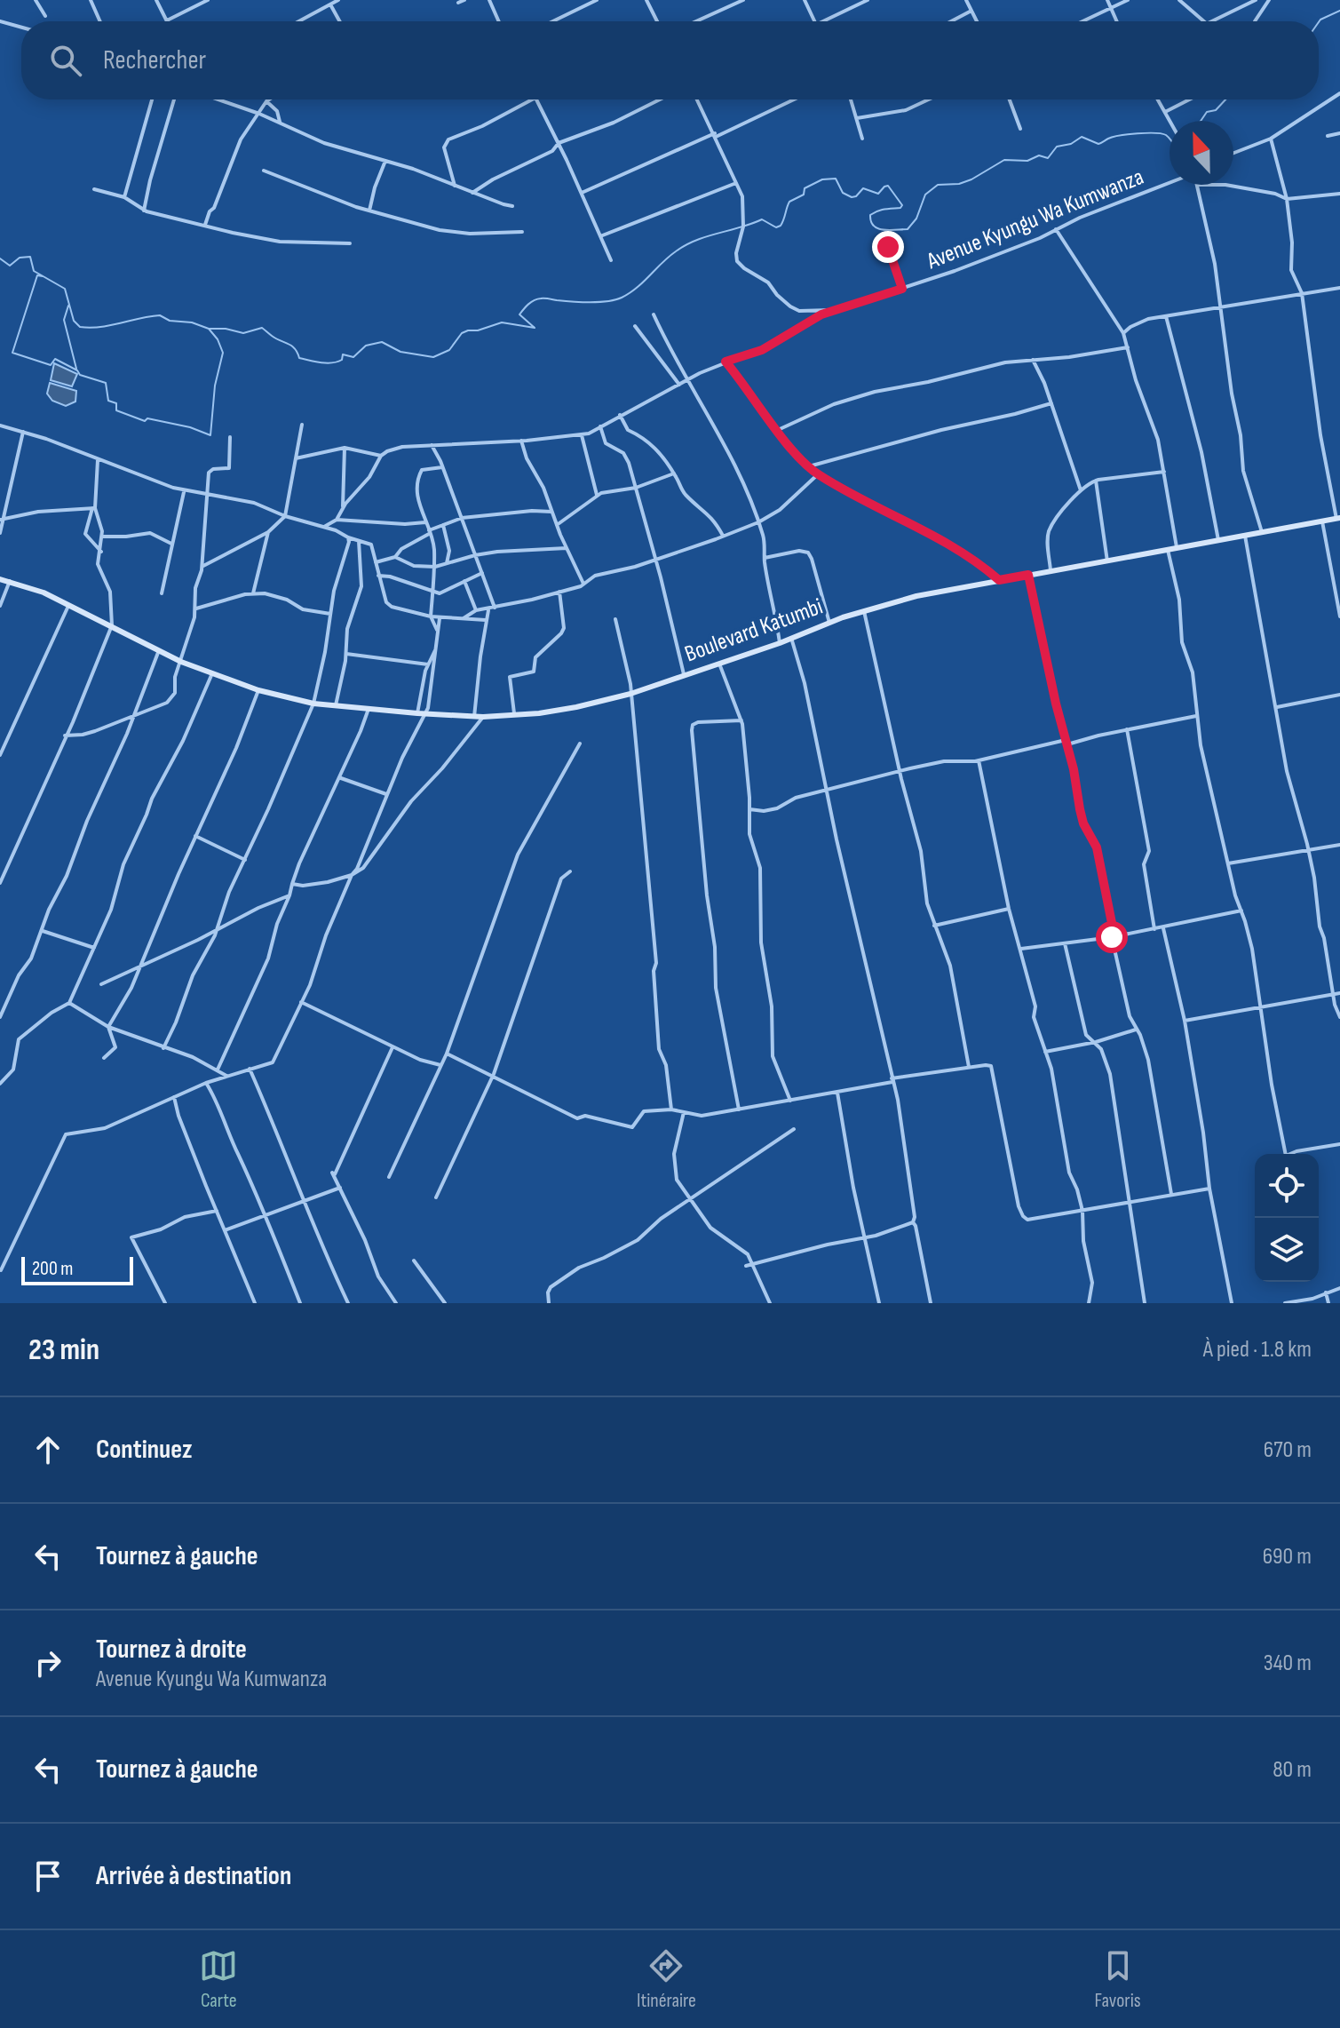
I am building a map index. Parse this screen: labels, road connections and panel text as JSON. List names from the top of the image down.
{
  "streets": {
    "street": ["Avenue Kyungu Wa Kumwanza", "Boulevard Katumbi"]
  },
  "scale_bar": "200 m",
  "north": "top",
  "page": {
    "search": "Rechercher",
    "scale": "200 m",
    "heading": ["23 min", "À pied · 1.8 km"],
    "list": [
      ["Continuez", "670 m"],
      ["Tournez à gauche", "690 m"],
      ["Tournez à droite", "Avenue Kyungu Wa Kumwanza", "340 m"],
      ["Tournez à gauche", "80 m"],
      "Arrivée à destination"
    ],
    "nav": ["Carte", "Itinéraire", "Favoris"]
  }
}
